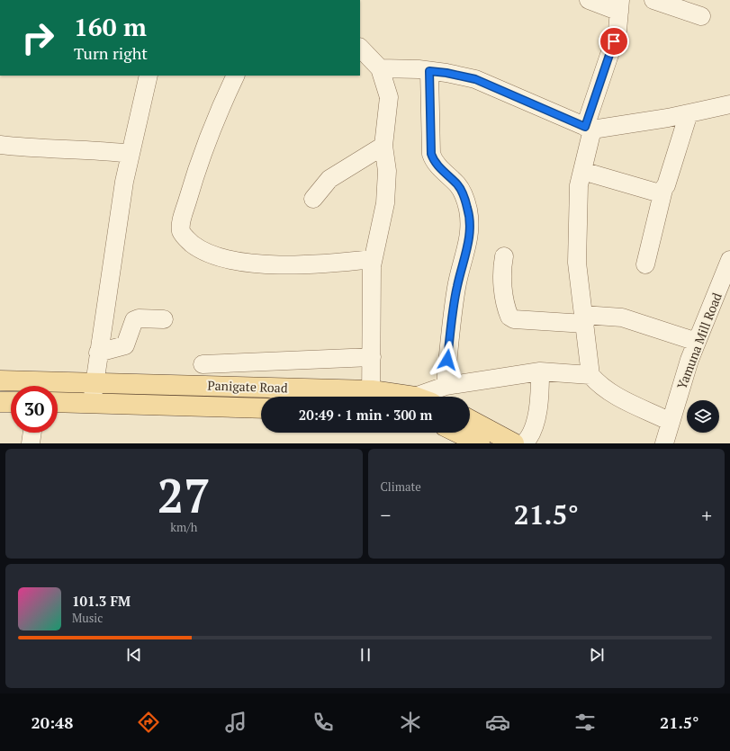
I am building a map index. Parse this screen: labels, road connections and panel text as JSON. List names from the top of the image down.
{
  "streets": {
    "main road": ["Panigate Road"],
    "street": ["Yamuna Mill Road"]
  },
  "page": {
    "turn": ["160 m", "Turn right"],
    "limit": "30",
    "trip": "20:49 · 1 min · 300 m",
    "tile": [
      ["27", "km/h"],
      "Climate"
    ],
    "heat": ["−", "21.5°", "+"],
    "song": ["101.3 FM", "Music"],
    "tabs": ["20:48", "21.5°"]
  }
}
